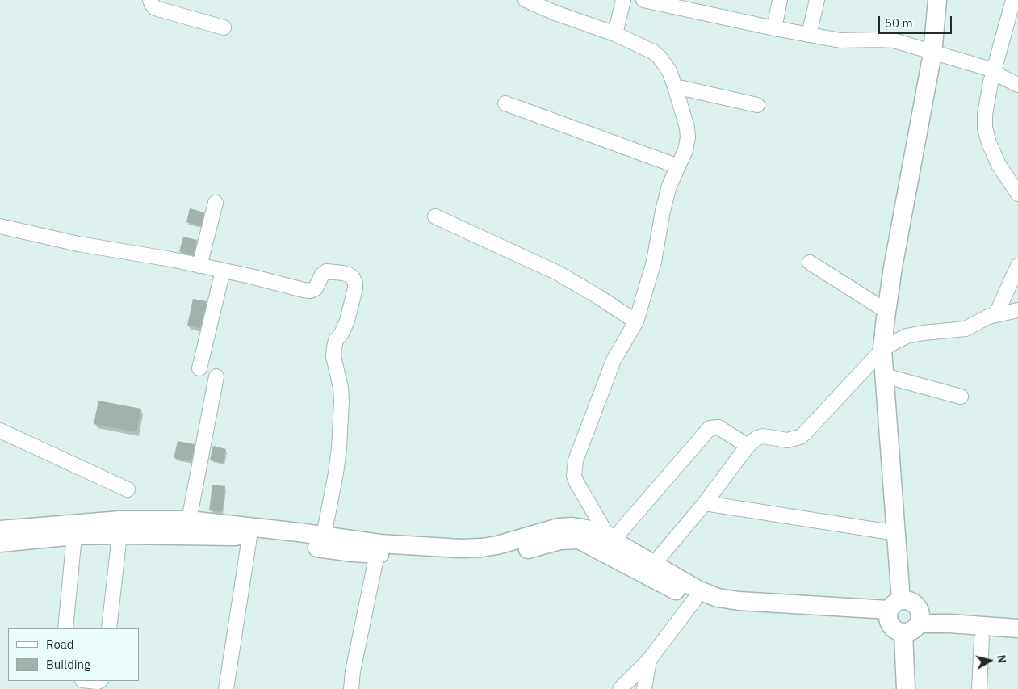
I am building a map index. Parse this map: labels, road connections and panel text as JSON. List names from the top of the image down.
{
  "legend": ["Road", "Building"],
  "scale_bar": "50 m",
  "north": "right"
}
